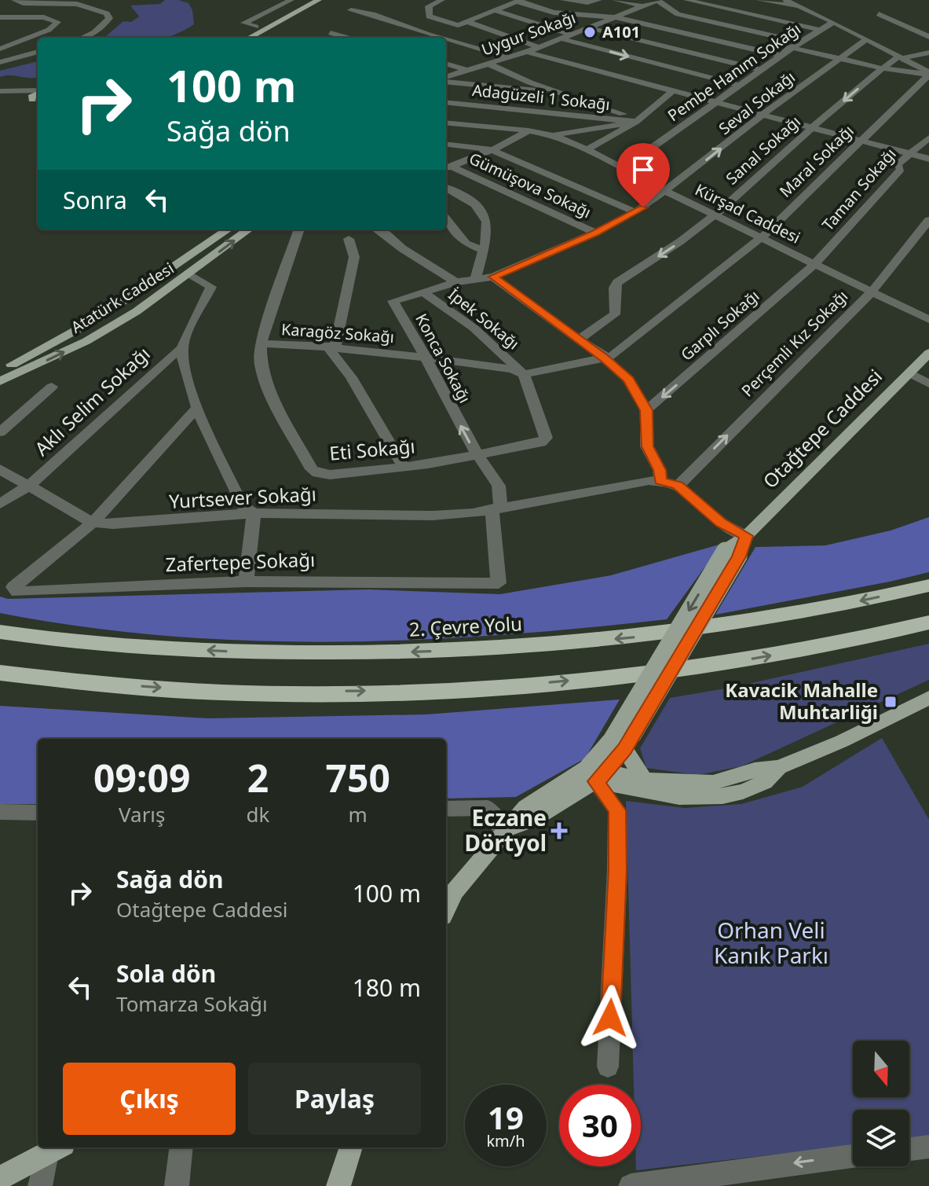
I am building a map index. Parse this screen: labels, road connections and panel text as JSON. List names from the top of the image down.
{
  "streets": {
    "highway": ["2. Çevre Yolu"],
    "main road": ["Atatürk Caddesi", "Otağtepe Caddesi"],
    "street": [
      "Uygur Sokağı",
      "Pembe Hanım Sokağı",
      "Adagüzeli 1 Sokaḡı",
      "Seval Sokağı",
      "Sanal Sokağı",
      "Maral Sokağı",
      "Gümüşova Sokağı",
      "Taman Sokağı",
      "Kürşad Caddesi",
      "İpek Sokağı",
      "Garplı Sokağı",
      "Karagöz Sokağı",
      "Perçemli Kız Sokağı",
      "Konca Sokağı",
      "Aklı Selim Sokağı",
      "Eti Sokağı",
      "Yurtsever Sokağı",
      "Zafertepe Sokağı"
    ]
  },
  "crossings": [
    ["Pembe Hanım Sokağı", "Kürşad Caddesi"],
    ["Seval Sokağı", "Gümüşova Sokağı"],
    ["Seval Sokağı", "Kürşad Caddesi"],
    ["Seval Sokağı", "Konca Sokağı"],
    ["Sanal Sokağı", "Kürşad Caddesi"],
    ["Maral Sokağı", "Kürşad Caddesi"],
    ["Gümüşova Sokağı", "Konca Sokağı"],
    ["Taman Sokağı", "Kürşad Caddesi"],
    ["Taman Sokağı", "Garplı Sokağı"],
    ["Kürşad Caddesi", "Garplı Sokağı"],
    ["Kürşad Caddesi", "Perçemli Kız Sokağı"],
    ["İpek Sokağı", "Karagöz Sokağı"],
    ["İpek Sokağı", "Konca Sokağı"],
    ["İpek Sokağı", "Eti Sokağı"],
    ["Karagöz Sokağı", "Konca Sokağı"],
    ["Karagöz Sokağı", "Eti Sokağı"],
    ["Konca Sokağı", "Eti Sokağı"],
    ["Konca Sokağı", "Yurtsever Sokağı"],
    ["Konca Sokağı", "Zafertepe Sokağı"],
    ["Yurtsever Sokağı", "Zafertepe Sokağı"]
  ],
  "one_way": ["Sanal Sokağı", "Garplı Sokağı", "Perçemli Kız Sokağı"],
  "parks": ["Orhan Veli Kanık Parkı"],
  "places": {
    "other": ["A101"],
    "transit": ["Kavacik Mahalle Muhtarliği"],
    "health": ["Eczane Dörtyol"]
  },
  "north": "bottom",
  "page": {
    "turn": ["100 m", "Sağa dön"],
    "then": "Sonra",
    "eta": [
      "09:09",
      "Varış",
      "2",
      "dk",
      "750",
      "m"
    ],
    "list": [
      {
        "name": "Sağa dön",
        "note": "Otağtepe Caddesi",
        "value": "100 m"
      },
      {
        "name": "Sola dön",
        "note": "Tomarza Sokağı",
        "value": "180 m"
      }
    ],
    "buttons": ["Çıkış", "Paylaş"],
    "speed": "19 km/h",
    "limit": "30"
  }
}
